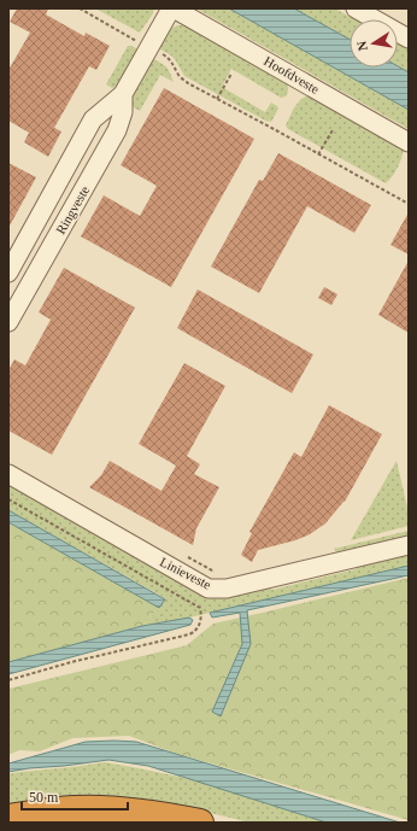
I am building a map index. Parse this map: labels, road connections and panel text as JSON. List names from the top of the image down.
{
  "streets": {
    "street": ["Hoofdveste", "Ringveste", "Linieveste"]
  },
  "crossings": [
    ["Hoofdveste", "Ringveste"]
  ],
  "scale_bar": "50 m",
  "north": "left"
}
